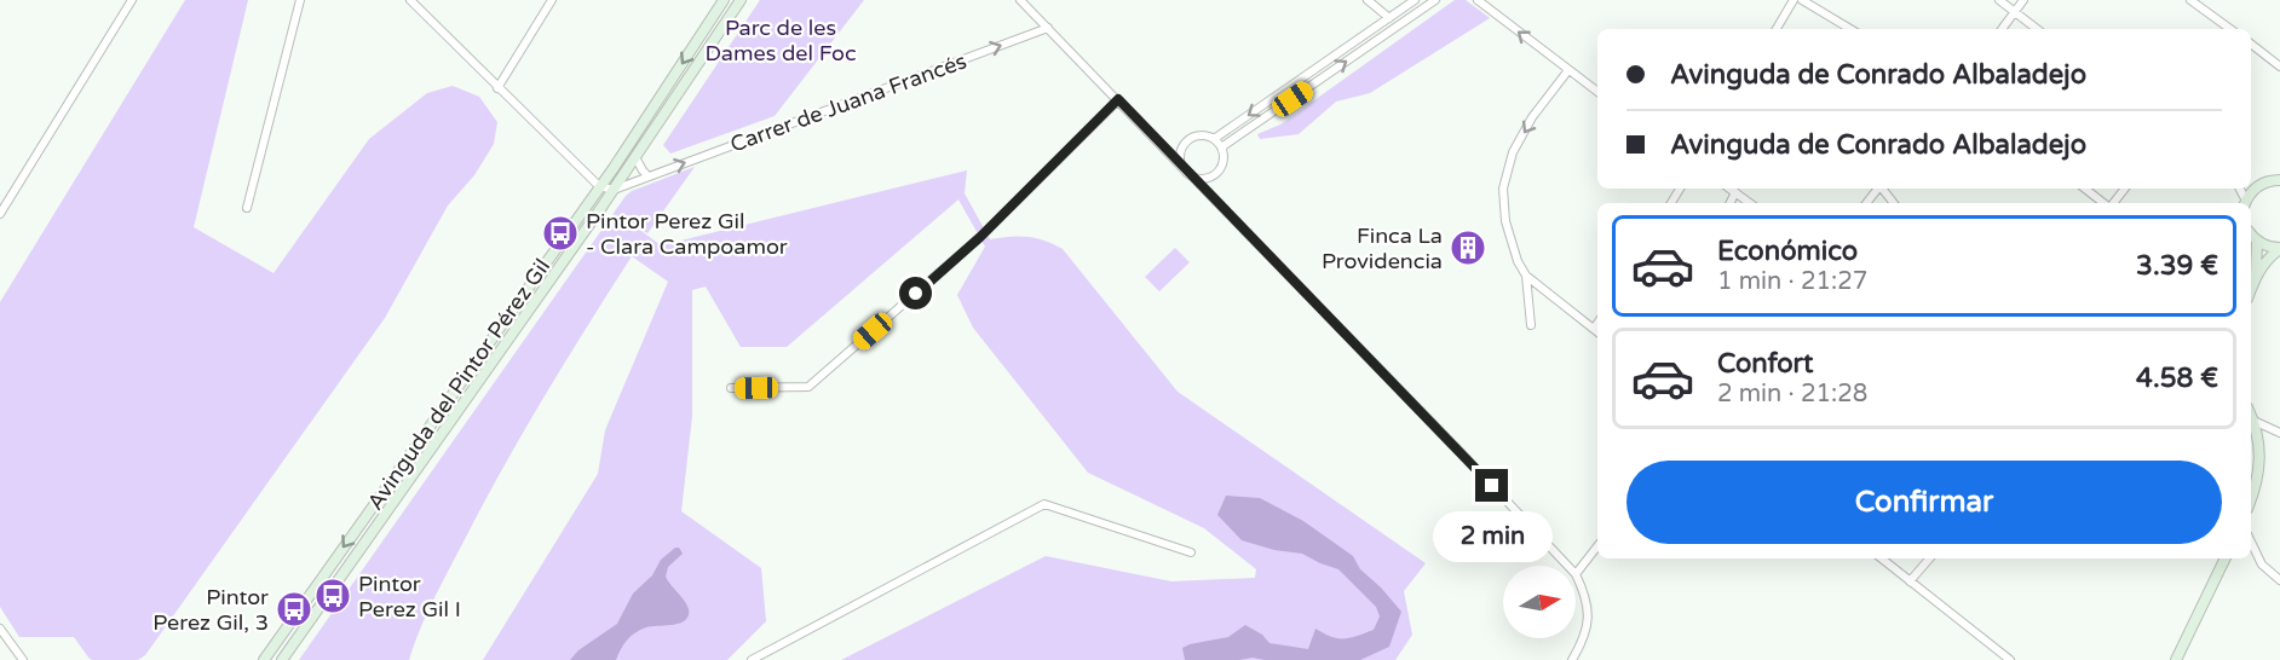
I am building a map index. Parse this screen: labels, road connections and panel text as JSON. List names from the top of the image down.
{
  "streets": {
    "main road": ["Avinguda del Pintor Pérez Gil"],
    "street": ["Carrer de Juana Francés"]
  },
  "crossings": [
    ["Carrer de Juana Francés", "Avinguda del Pintor Pérez Gil"]
  ],
  "one_way": ["Carrer de Juana Francés"],
  "parks": ["Parc de les Dames del Foc"],
  "places": {
    "bus stop": ["Pintor Perez Gil - Clara Campoamor", "Pintor Perez Gil I", "Pintor Perez Gil, 3"],
    "building": ["Finca La Providencia"]
  },
  "north": "right",
  "page": {
    "banner": ["Avinguda de Conrado Albaladejo", "Avinguda de Conrado Albaladejo"],
    "list": [
      {
        "name": "Económico",
        "note": "1 min · 21:27",
        "value": "3.39 €"
      },
      {
        "name": "Confort",
        "note": "2 min · 21:28",
        "value": "4.58 €"
      }
    ],
    "buttons": "Confirmar",
    "bubble": "2 min"
  }
}
